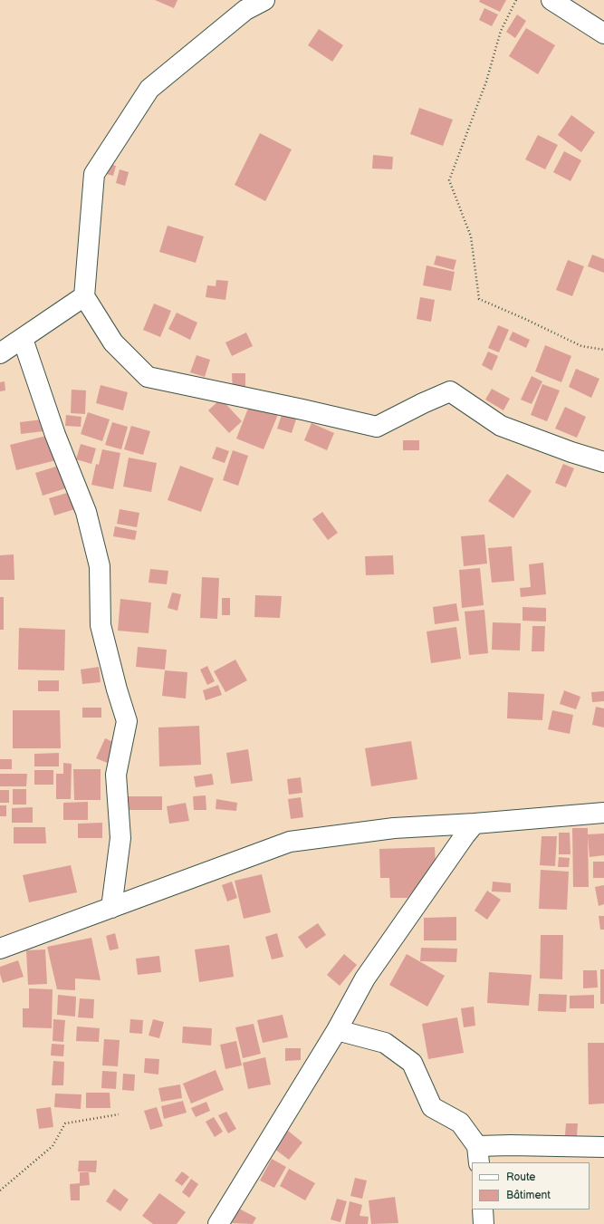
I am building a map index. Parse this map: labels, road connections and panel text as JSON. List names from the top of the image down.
{
  "legend": ["Route", "Bâtiment"]
}
